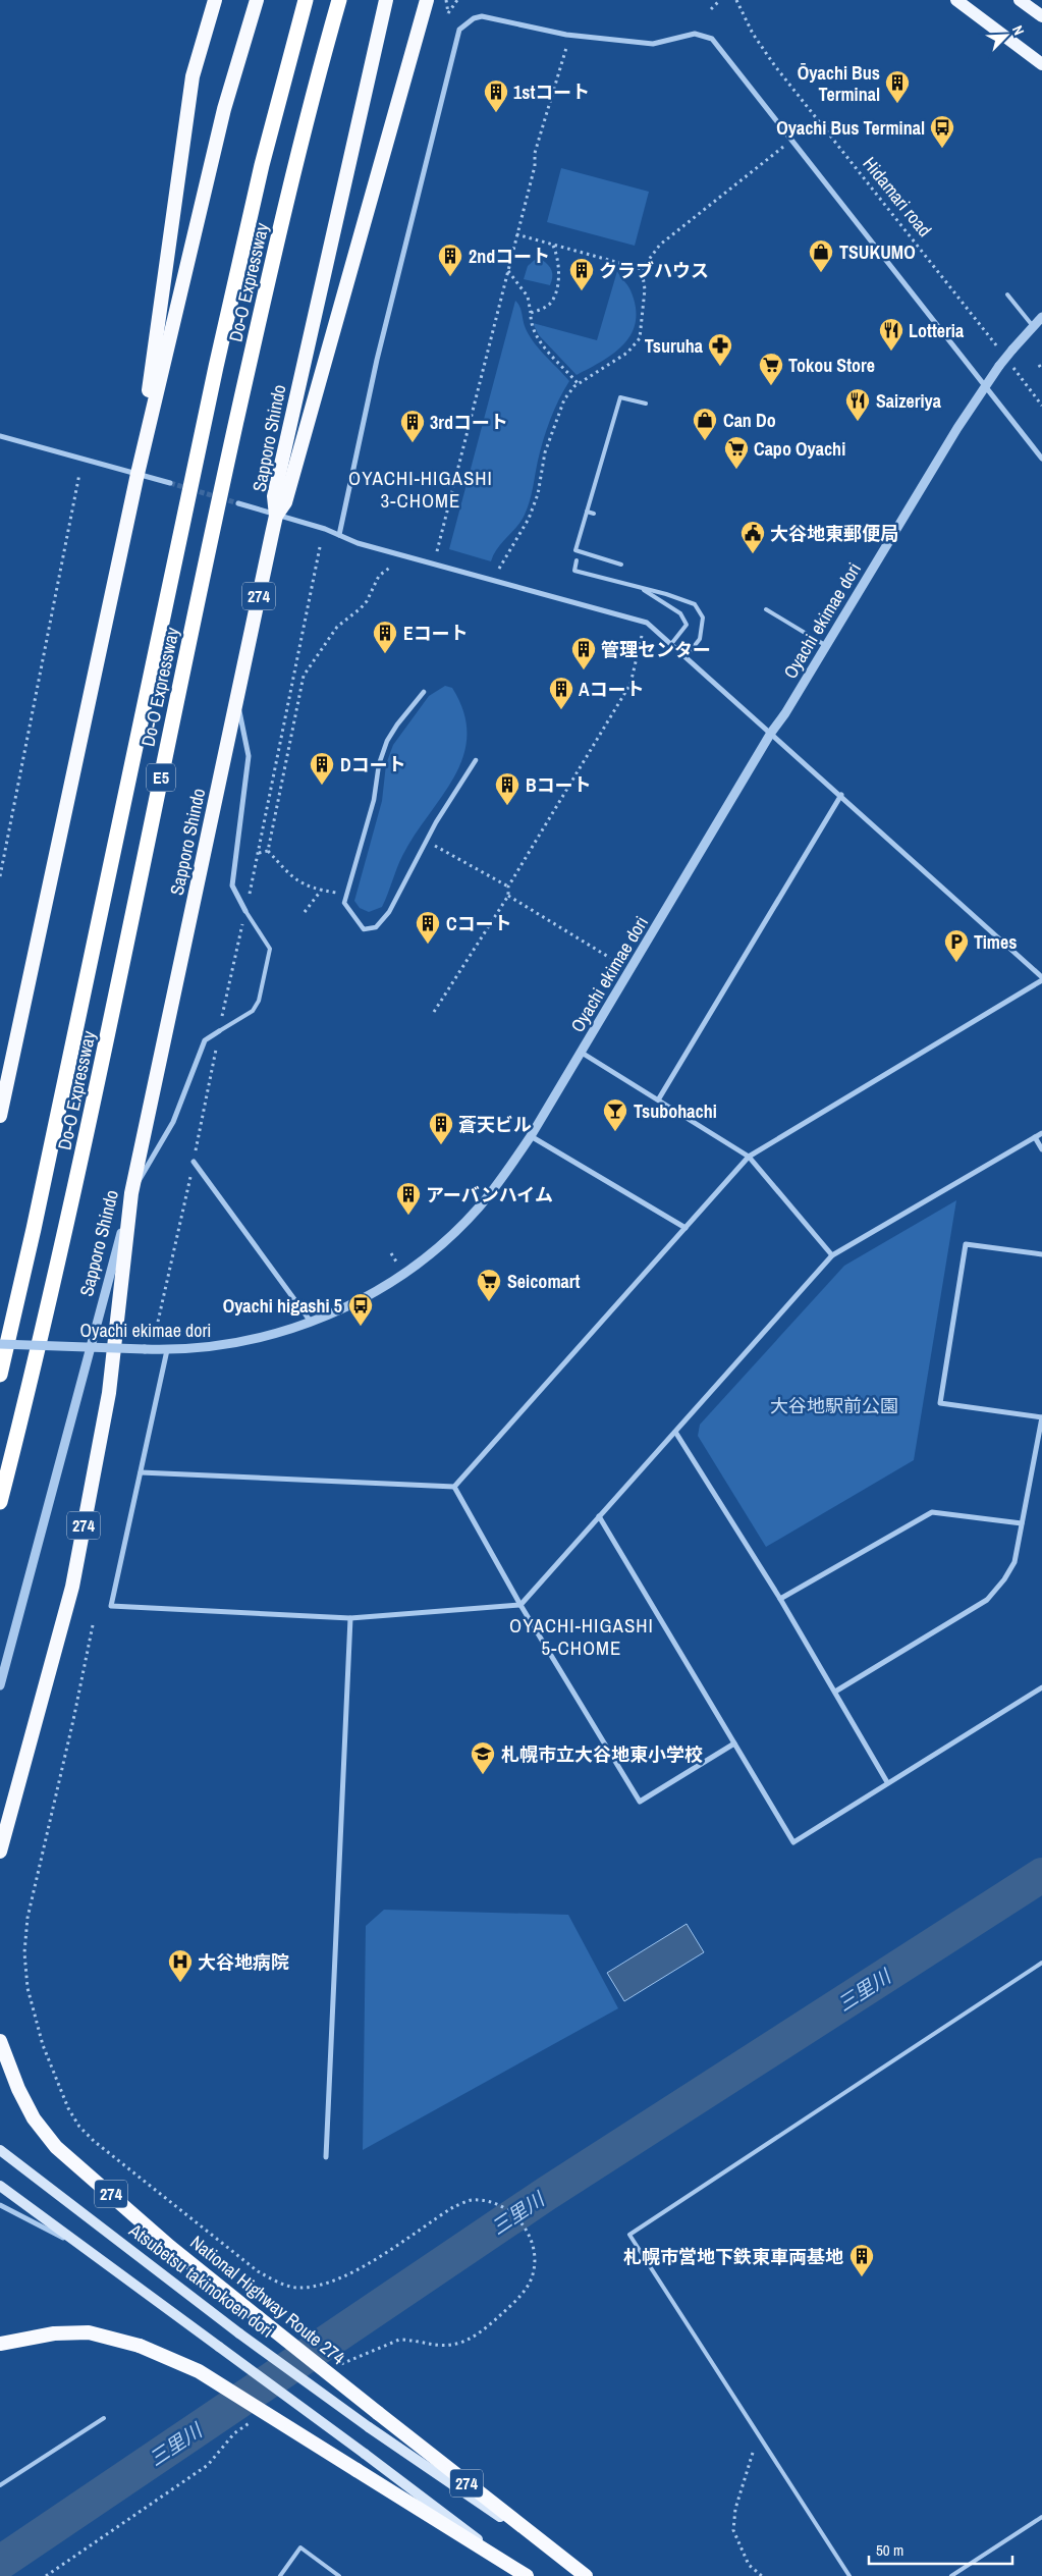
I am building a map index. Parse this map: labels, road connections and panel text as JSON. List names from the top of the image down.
{
  "streets": {
    "highway": [
      "Do-O Expressway",
      "Sapporo Shindo",
      "274",
      "E5",
      "Atsubetsu takinokoen dori",
      "National Highway Route 274"
    ],
    "street": ["Oyachi ekimae dori"],
    "path": ["Hidamari road"]
  },
  "crossings": [
    ["Sapporo Shindo", "274"],
    ["Atsubetsu takinokoen dori", "National Highway Route 274"]
  ],
  "districts": ["OYACHI-HIGASHI 3-CHOME", "OYACHI-HIGASHI 5-CHOME"],
  "water": ["三里川"],
  "parks": ["大谷地駅前公園"],
  "places": {
    "building": [
      "Ōyachi Bus Terminal",
      "1stコート",
      "2ndコート",
      "クラブハウス",
      "3rdコート",
      "Eコート",
      "管理センター",
      "Aコート",
      "Dコート",
      "Bコート",
      "Cコート",
      "蒼天ビル",
      "アーバンハイム",
      "札幌市営地下鉄東車両基地"
    ],
    "bus stop": ["Oyachi Bus Terminal", "Oyachi higashi 5"],
    "shop": ["TSUKUMO", "Can Do"],
    "restaurant": ["Lotteria", "Saizeriya"],
    "pharmacy": ["Tsuruha"],
    "supermarket": ["Tokou Store", "Capo Oyachi", "Seicomart"],
    "public building": ["大谷地東郵便局"],
    "parking": ["Times"],
    "bar": ["Tsubohachi"],
    "school or university": ["札幌市立大谷地東小学校"],
    "hospital": ["大谷地病院"]
  },
  "scale_bar": "50 m",
  "north": "top right"
}
